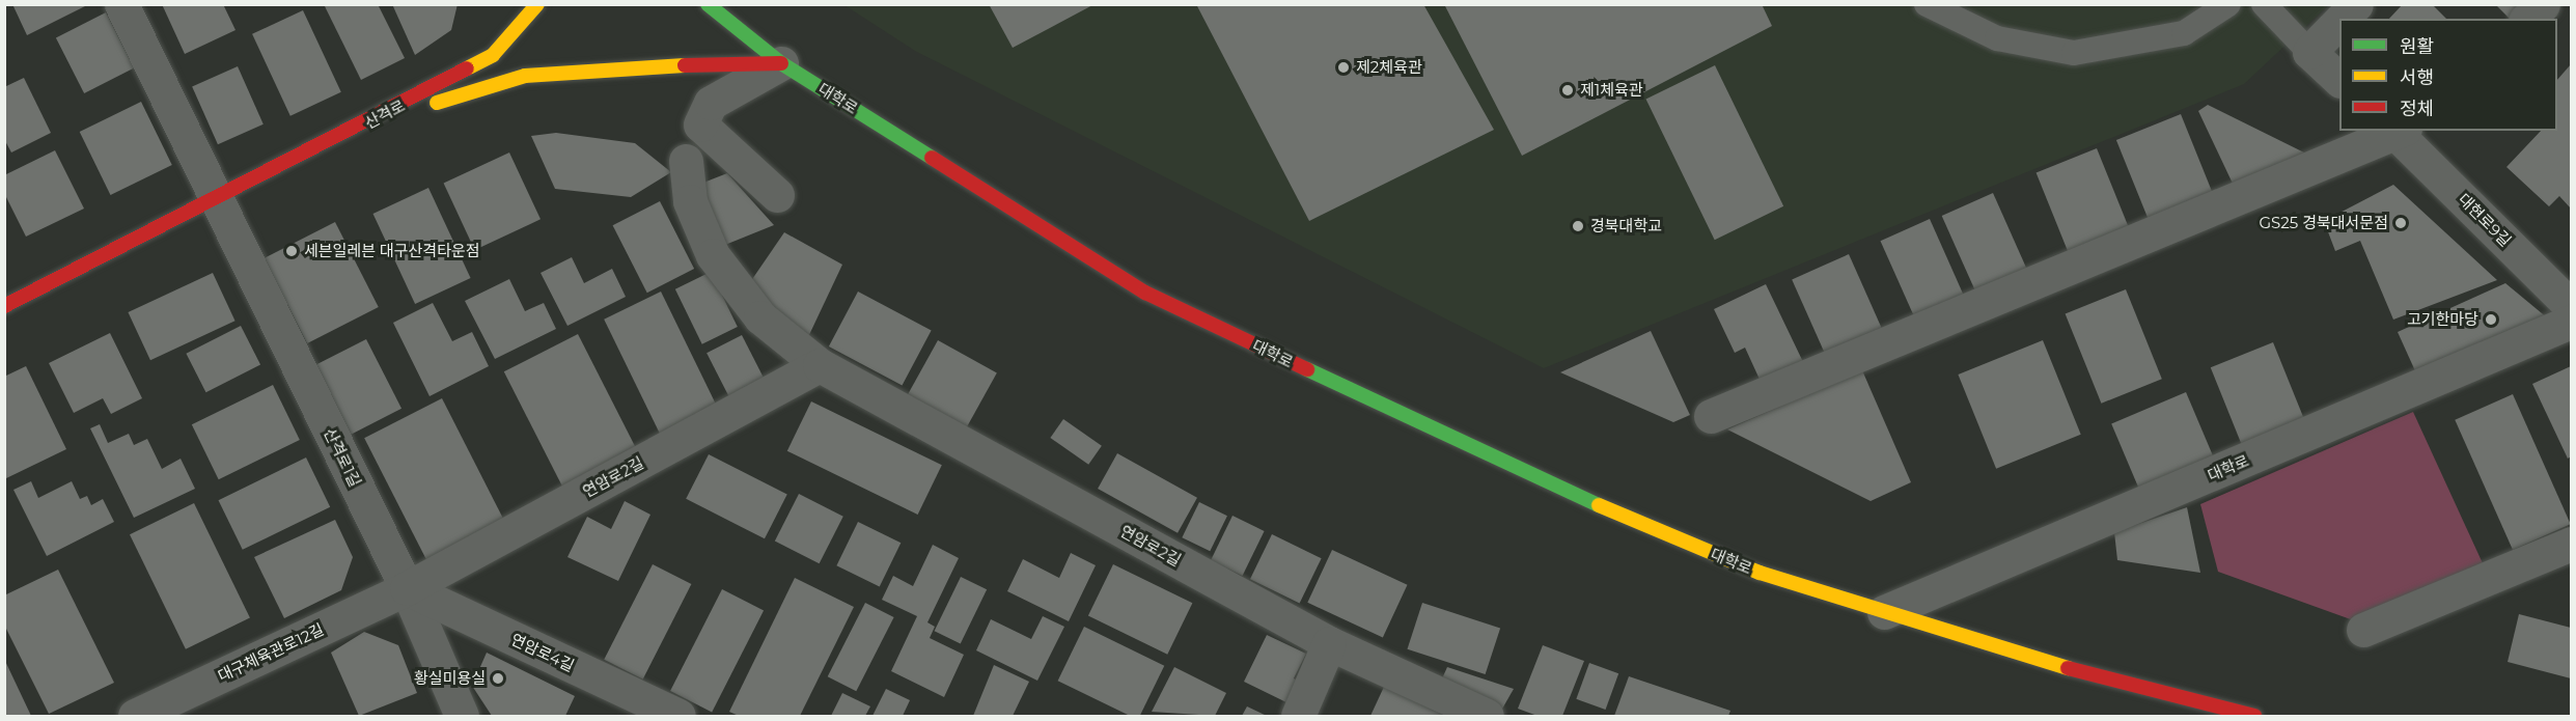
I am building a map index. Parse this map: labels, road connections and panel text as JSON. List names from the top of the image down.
{
  "streets": {
    "main road": ["대학로", "산격로"],
    "street": [
      "대현로9길",
      "산격로1길",
      "연암로2길",
      "대구체육관로12길",
      "연암로4길"
    ]
  },
  "crossings": [
    ["산격로", "산격로1길"],
    ["산격로1길", "연암로2길"],
    ["산격로1길", "대구체육관로12길"],
    ["산격로1길", "연암로4길"],
    ["연암로2길", "대구체육관로12길"],
    ["연암로2길", "연암로4길"],
    ["대구체육관로12길", "연암로4길"]
  ],
  "places": [
    "제2체육관",
    "제1체육관",
    "GS25 경북대서문점",
    "경북대학교",
    "세븐일레븐 대구산격타운점",
    "고기한마당",
    "황실미용실"
  ],
  "legend": ["원활", "서행", "정체"]
}
